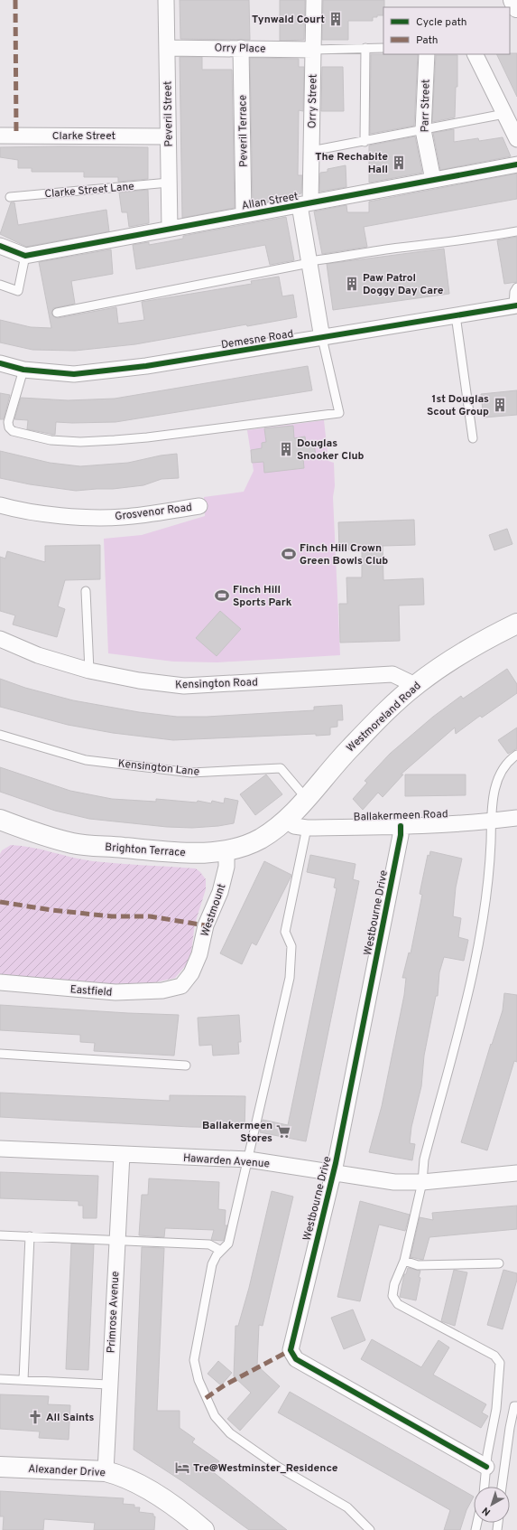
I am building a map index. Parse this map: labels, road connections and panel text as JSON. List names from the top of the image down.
{
  "streets": {
    "main road": ["Westmoreland Road", "Brighton Terrace", "Alexander Drive"],
    "street": [
      "Orry Place",
      "Orry Street",
      "Parr Street",
      "Peveril Street",
      "Peveril Terrace",
      "Clarke Street",
      "Allan Street",
      "Demesne Road",
      "Grosvenor Road",
      "Kensington Road",
      "Ballakermeen Road",
      "Westmount",
      "Westbourne Drive",
      "Eastfield",
      "Hawarden Avenue",
      "Primrose Avenue"
    ],
    "lane": ["Clarke Street Lane", "Kensington Lane"]
  },
  "crossings": [
    ["Orry Place", "Orry Street"],
    ["Orry Place", "Peveril Street"],
    ["Orry Place", "Peveril Terrace"],
    ["Orry Street", "Allan Street"],
    ["Orry Street", "Demesne Road"],
    ["Parr Street", "Allan Street"],
    ["Peveril Street", "Clarke Street"],
    ["Peveril Street", "Clarke Street Lane"],
    ["Peveril Street", "Allan Street"],
    ["Peveril Terrace", "Allan Street"],
    ["Kensington Road", "Westmoreland Road"],
    ["Westmoreland Road", "Kensington Lane"],
    ["Westmoreland Road", "Ballakermeen Road"],
    ["Westmoreland Road", "Brighton Terrace"],
    ["Ballakermeen Road", "Brighton Terrace"],
    ["Ballakermeen Road", "Westbourne Drive"],
    ["Brighton Terrace", "Westmount"],
    ["Westmount", "Eastfield"],
    ["Westbourne Drive", "Hawarden Avenue"],
    ["Hawarden Avenue", "Primrose Avenue"],
    ["Primrose Avenue", "Alexander Drive"]
  ],
  "places": {
    "building": [
      "Tynwald Court",
      "The Rechabite Hall",
      "Paw Patrol Doggy Day Care",
      "1st Douglas Scout Group",
      "Douglas Snooker Club"
    ],
    "sports": ["Finch Hill Crown Green Bowls Club", "Finch Hill Sports Park"],
    "supermarket": ["Ballakermeen Stores"],
    "church": ["All Saints"],
    "hotel": ["Tre@Westminster_Residence"]
  },
  "legend": ["Cycle path", "Path"],
  "north": "bottom left"
}
